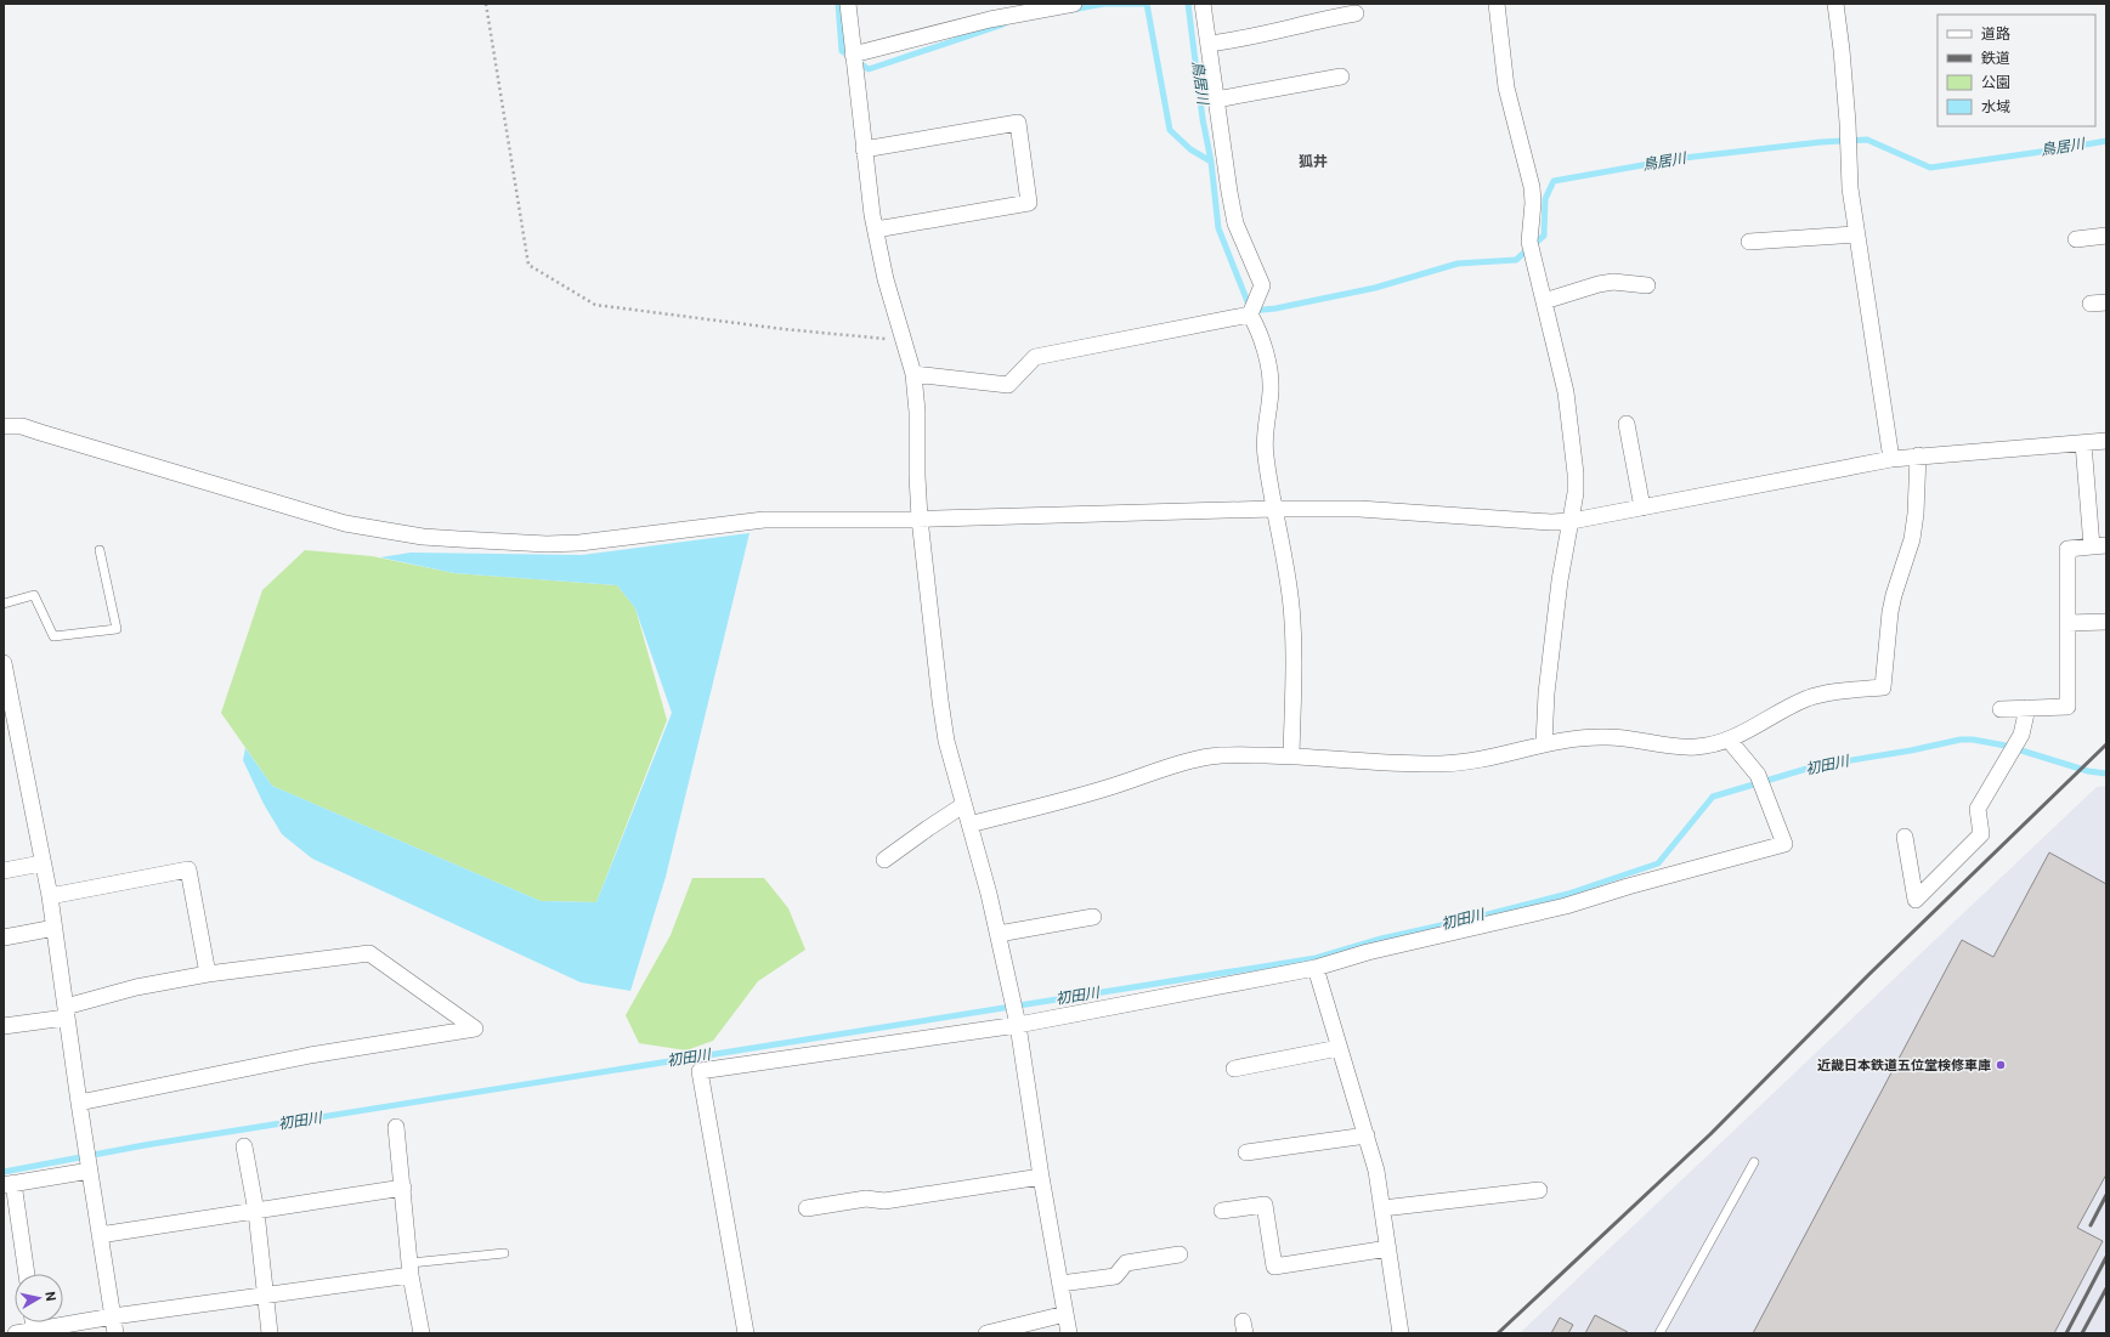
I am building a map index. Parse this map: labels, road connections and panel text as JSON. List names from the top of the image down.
{
  "districts": ["狐井"],
  "water": ["鳥居川", "初田川"],
  "places": ["近畿日本鉄道五位堂検修車庫"],
  "legend": [
    "道路",
    "鉄道",
    "公園",
    "水域"
  ],
  "north": "right"
}
